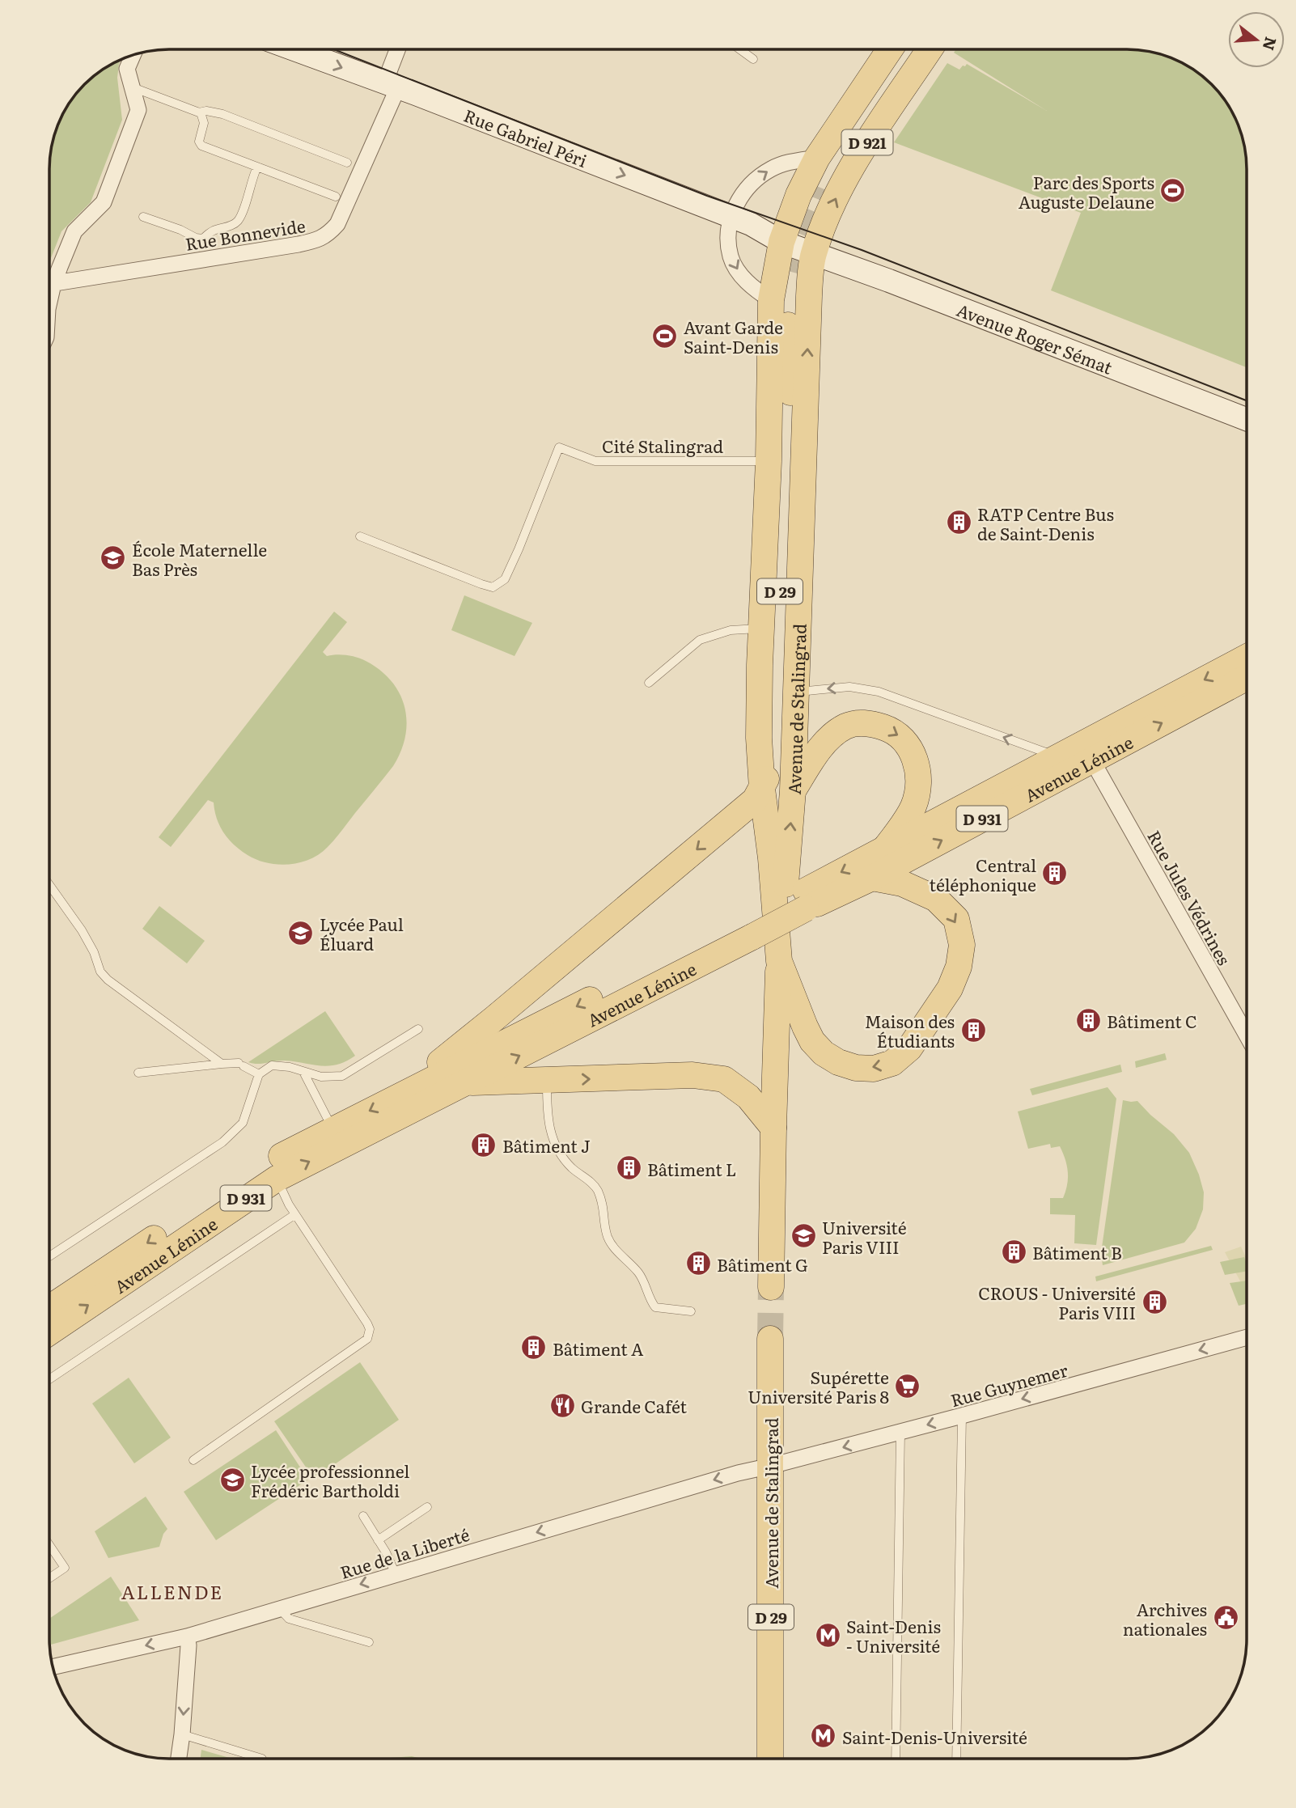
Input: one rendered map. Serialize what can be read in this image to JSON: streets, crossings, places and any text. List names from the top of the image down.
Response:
{
  "streets": {
    "main road": [
      "D 921",
      "D 29",
      "Avenue de Stalingrad",
      "Avenue Lénine",
      "D 931"
    ],
    "street": [
      "Rue Gabriel Péri",
      "Rue Bonnevide",
      "Avenue Roger Sémat",
      "Rue Jules Védrines",
      "Rue Guynemer",
      "Rue de la Liberté"
    ],
    "lane": ["Cité Stalingrad"]
  },
  "crossings": [
    ["Rue Gabriel Péri", "D 921"],
    ["Rue Gabriel Péri", "Rue Bonnevide"],
    ["Rue Gabriel Péri", "Avenue Roger Sémat"],
    ["Rue Gabriel Péri", "Avenue de Stalingrad"],
    ["D 921", "Avenue Roger Sémat"],
    ["D 921", "Avenue de Stalingrad"],
    ["Avenue Roger Sémat", "Avenue de Stalingrad"],
    ["Cité Stalingrad", "Avenue de Stalingrad"],
    ["D 29", "Avenue de Stalingrad"],
    ["Avenue de Stalingrad", "Rue Guynemer"],
    ["Avenue de Stalingrad", "Rue de la Liberté"],
    ["Avenue Lénine", "Rue Jules Védrines"],
    ["Rue Guynemer", "Rue de la Liberté"]
  ],
  "one_way": ["Rue Gabriel Péri", "Rue Guynemer", "Rue de la Liberté"],
  "districts": ["ALLENDE"],
  "places": {
    "sports": ["Parc des Sports Auguste Delaune", "Avant Garde Saint-Denis"],
    "building": [
      "RATP Centre Bus de Saint-Denis",
      "Central téléphonique",
      "Bâtiment C",
      "Maison des Étudiants",
      "Bâtiment J",
      "Bâtiment L",
      "Bâtiment B",
      "Bâtiment G",
      "CROUS - Université Paris VIII",
      "Bâtiment A"
    ],
    "school or university": [
      "École Maternelle Bas Près",
      "Lycée Paul Éluard",
      "Université Paris VIII",
      "Lycée professionnel Frédéric Bartholdi"
    ],
    "supermarket": ["Supérette Université Paris 8"],
    "restaurant": ["Grande Cafét"],
    "public building": ["Archives nationales"],
    "metro station": ["Saint-Denis - Université", "Saint-Denis-Université"]
  },
  "north": "right"
}
